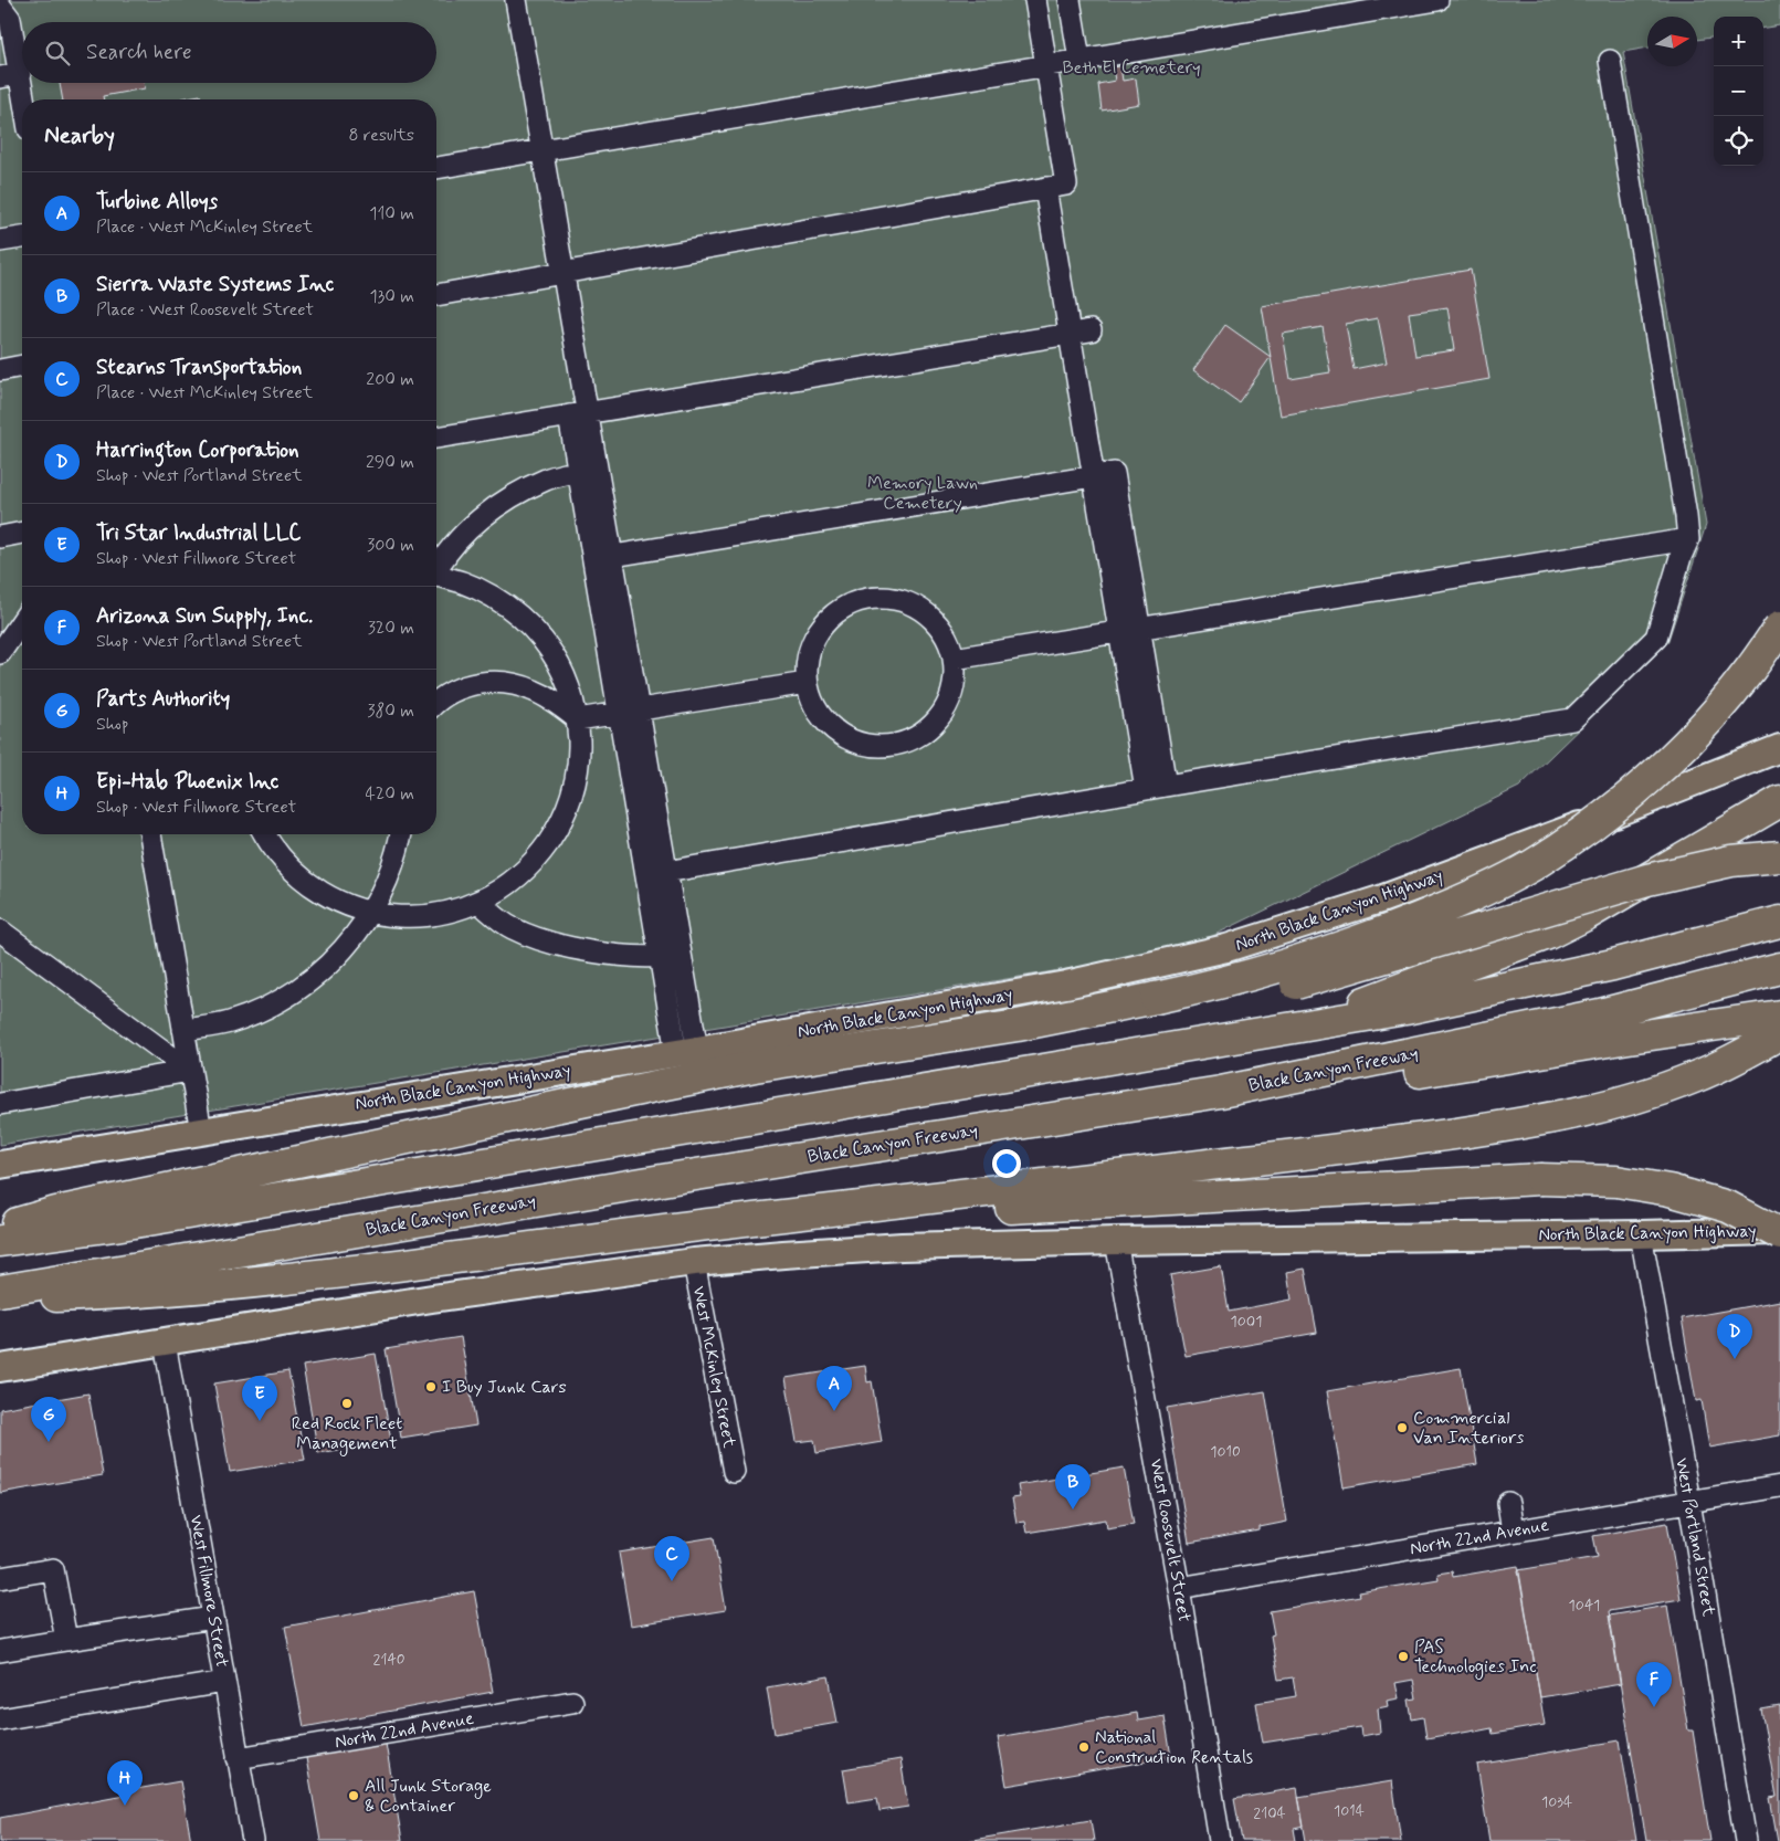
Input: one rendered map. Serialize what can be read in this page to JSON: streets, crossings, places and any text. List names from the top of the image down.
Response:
{
  "streets": {
    "highway": ["Black Canyon Freeway"],
    "main road": ["North Black Canyon Highway"],
    "street": [
      "West McKinley Street",
      "North 22nd Avenue",
      "West Portland Street",
      "West Roosevelt Street",
      "West Fillmore Street"
    ]
  },
  "crossings": [
    ["North Black Canyon Highway", "West McKinley Street"],
    ["North Black Canyon Highway", "West Portland Street"],
    ["North Black Canyon Highway", "West Roosevelt Street"],
    ["North Black Canyon Highway", "West Fillmore Street"],
    ["North 22nd Avenue", "West Portland Street"],
    ["North 22nd Avenue", "West Roosevelt Street"],
    ["North 22nd Avenue", "West Fillmore Street"]
  ],
  "parks": ["Beth El Cemetery", "Memory Lawn Cemetery"],
  "places": [
    "I Buy Junk Cars",
    "Red Rock Fleet Management",
    "Commercial Van Interiors",
    "PAS Technologies Inc",
    "National Construction Rentals",
    "All Junk Storage & Container"
  ],
  "house_numbers": [
    "1001",
    "1010",
    "1041",
    "2140",
    "1034",
    "1014",
    "2104"
  ],
  "north": "right",
  "page": {
    "map_buttons": ["+", "−"],
    "search": "Search here",
    "heading": ["Nearby", "8 results"],
    "list": [
      {
        "mark": "A",
        "name": "Turbine Alloys",
        "note": "Place · West McKinley Street",
        "value": "110 m"
      },
      {
        "mark": "B",
        "name": "Sierra Waste Systems Inc",
        "note": "Place · West Roosevelt Street",
        "value": "130 m"
      },
      {
        "mark": "C",
        "name": "Stearns Transportation",
        "note": "Place · West McKinley Street",
        "value": "200 m"
      },
      {
        "mark": "D",
        "name": "Harrington Corporation",
        "note": "Shop · West Portland Street",
        "value": "290 m"
      },
      {
        "mark": "E",
        "name": "Tri Star Industrial LLC",
        "note": "Shop · West Fillmore Street",
        "value": "300 m"
      },
      {
        "mark": "F",
        "name": "Arizona Sun Supply, Inc.",
        "note": "Shop · West Portland Street",
        "value": "320 m"
      },
      {
        "mark": "G",
        "name": "Parts Authority",
        "note": "Shop",
        "value": "380 m"
      },
      {
        "mark": "H",
        "name": "Epi-Hab Phoenix Inc",
        "note": "Shop · West Fillmore Street",
        "value": "420 m"
      }
    ],
    "pins": [
      "D",
      "A",
      "E",
      "G",
      "B",
      "C",
      "F",
      "H"
    ]
  }
}
